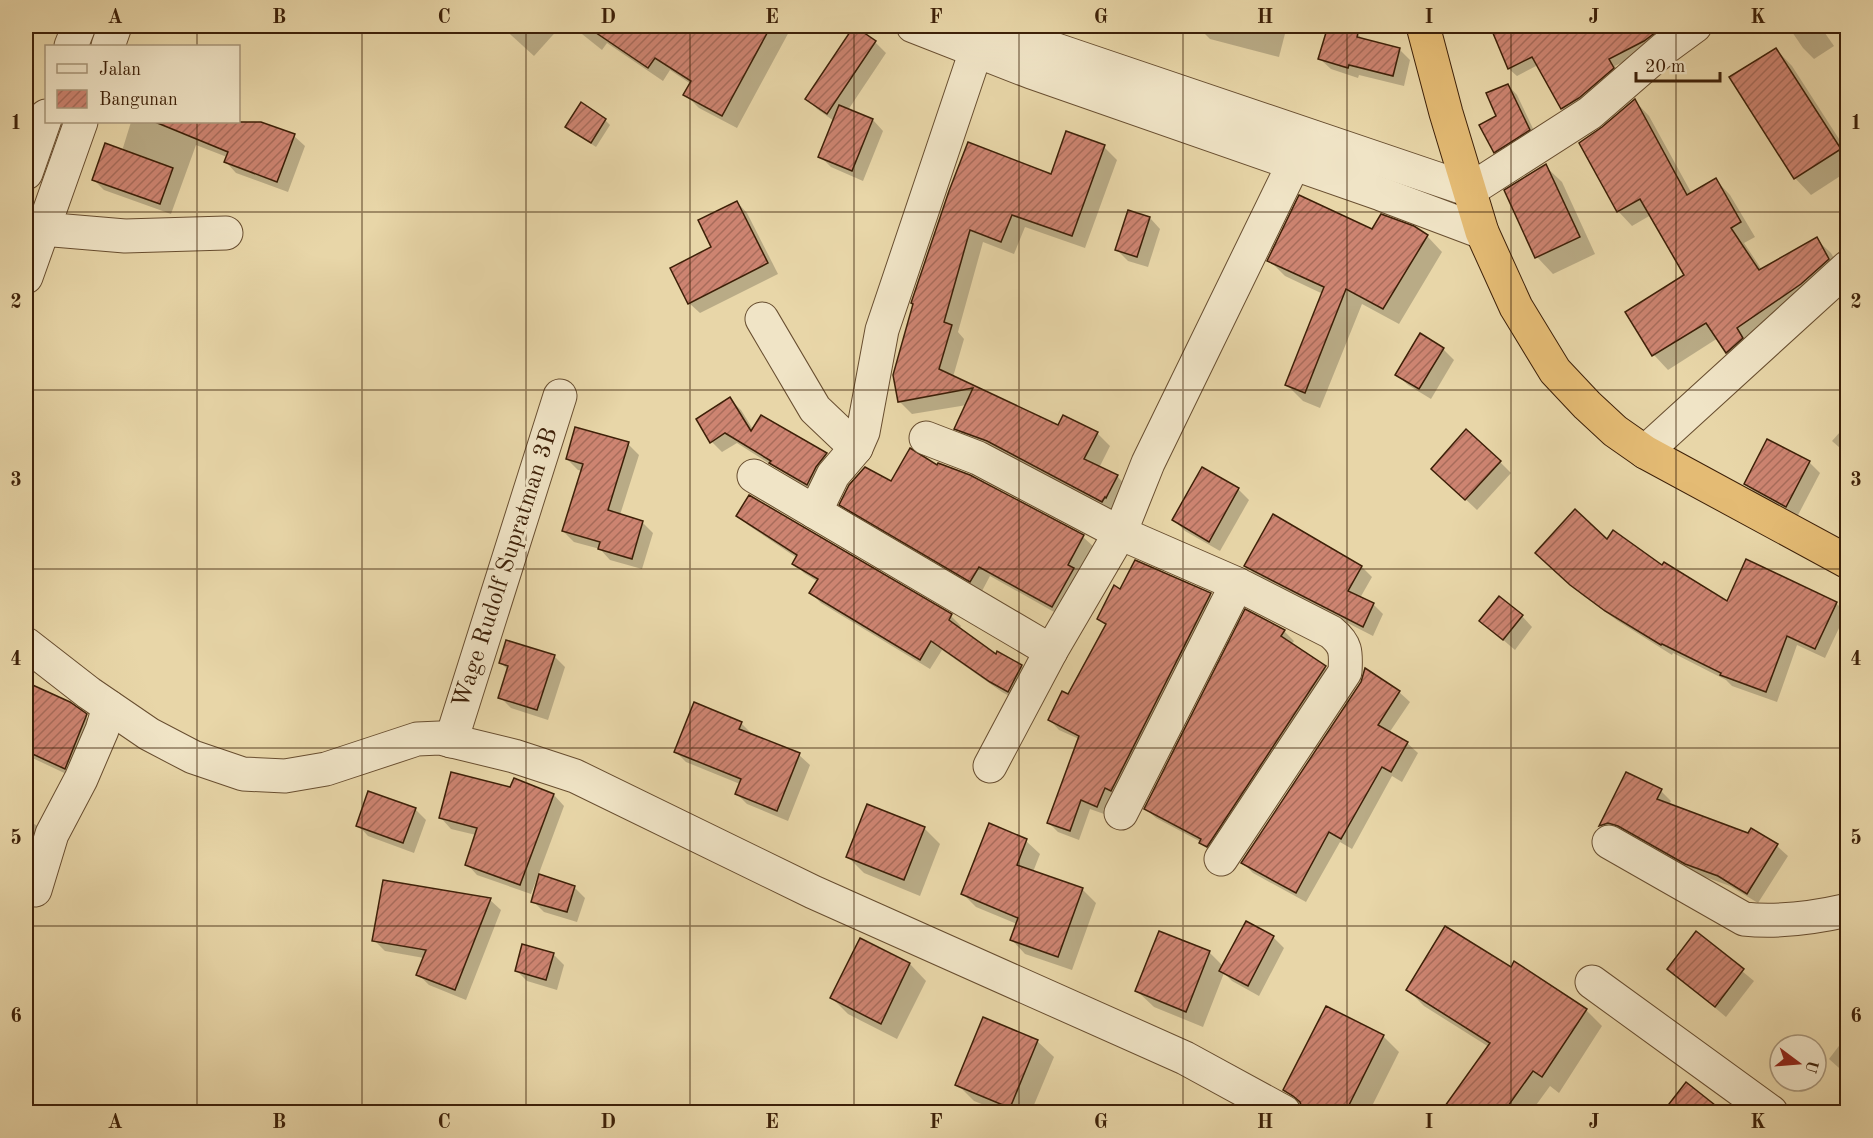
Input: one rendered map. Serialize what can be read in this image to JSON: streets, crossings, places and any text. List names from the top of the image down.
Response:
{
  "streets": {
    "street": ["Wage Rudolf Supratman 3B"]
  },
  "legend": ["Jalan", "Bangunan"],
  "scale_bar": "20 m",
  "north": "right",
  "grid": {
    "columns": [
      "A",
      "B",
      "C",
      "D",
      "E",
      "F",
      "G",
      "H",
      "I",
      "J",
      "K"
    ],
    "rows": [
      "1",
      "2",
      "3",
      "4",
      "5",
      "6"
    ]
  }
}
